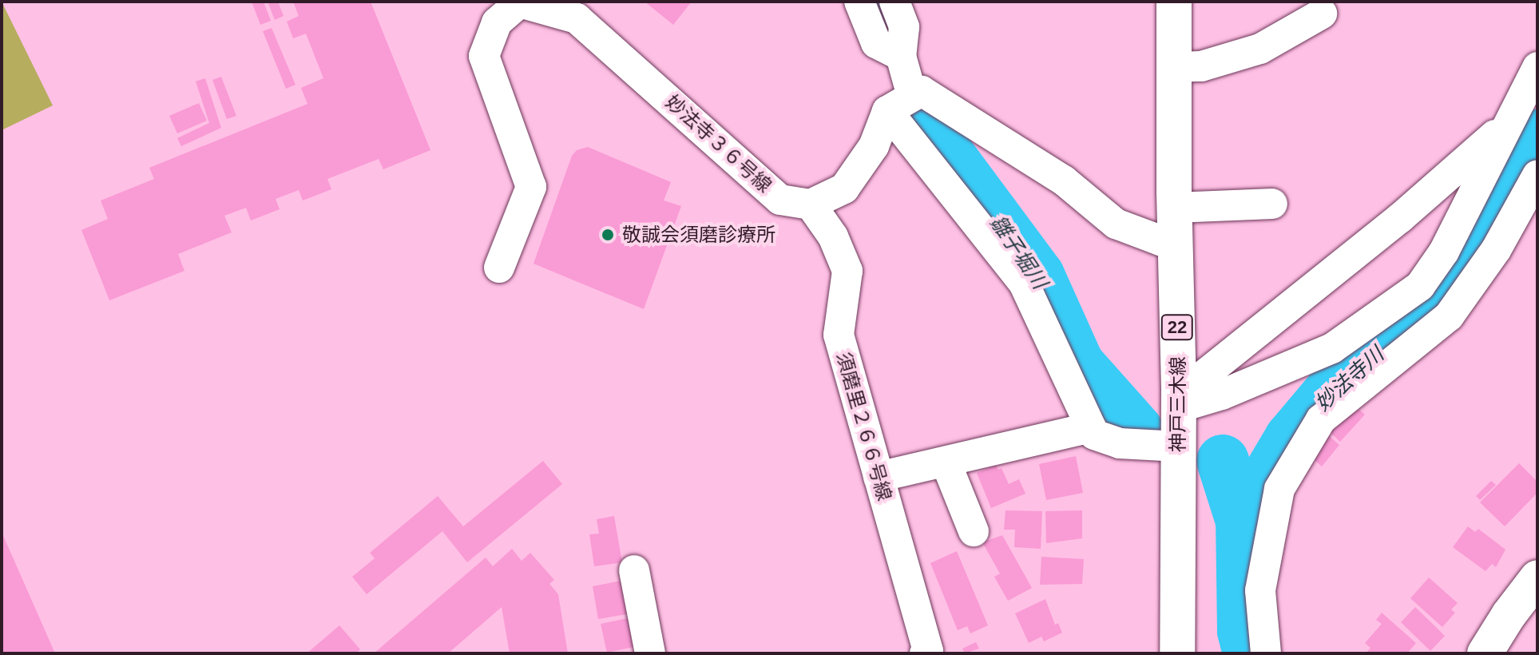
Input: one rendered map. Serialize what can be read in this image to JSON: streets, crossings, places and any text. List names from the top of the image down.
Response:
{
  "streets": {
    "main road": ["22", "神戸三木線"],
    "street": ["妙法寺３６号線", "須磨里２６６号線"]
  },
  "crossings": [
    ["妙法寺３６号線", "須磨里２６６号線"]
  ],
  "water": ["雛子堀川", "妙法寺川"],
  "places": ["敬誠会須磨診療所"]
}
